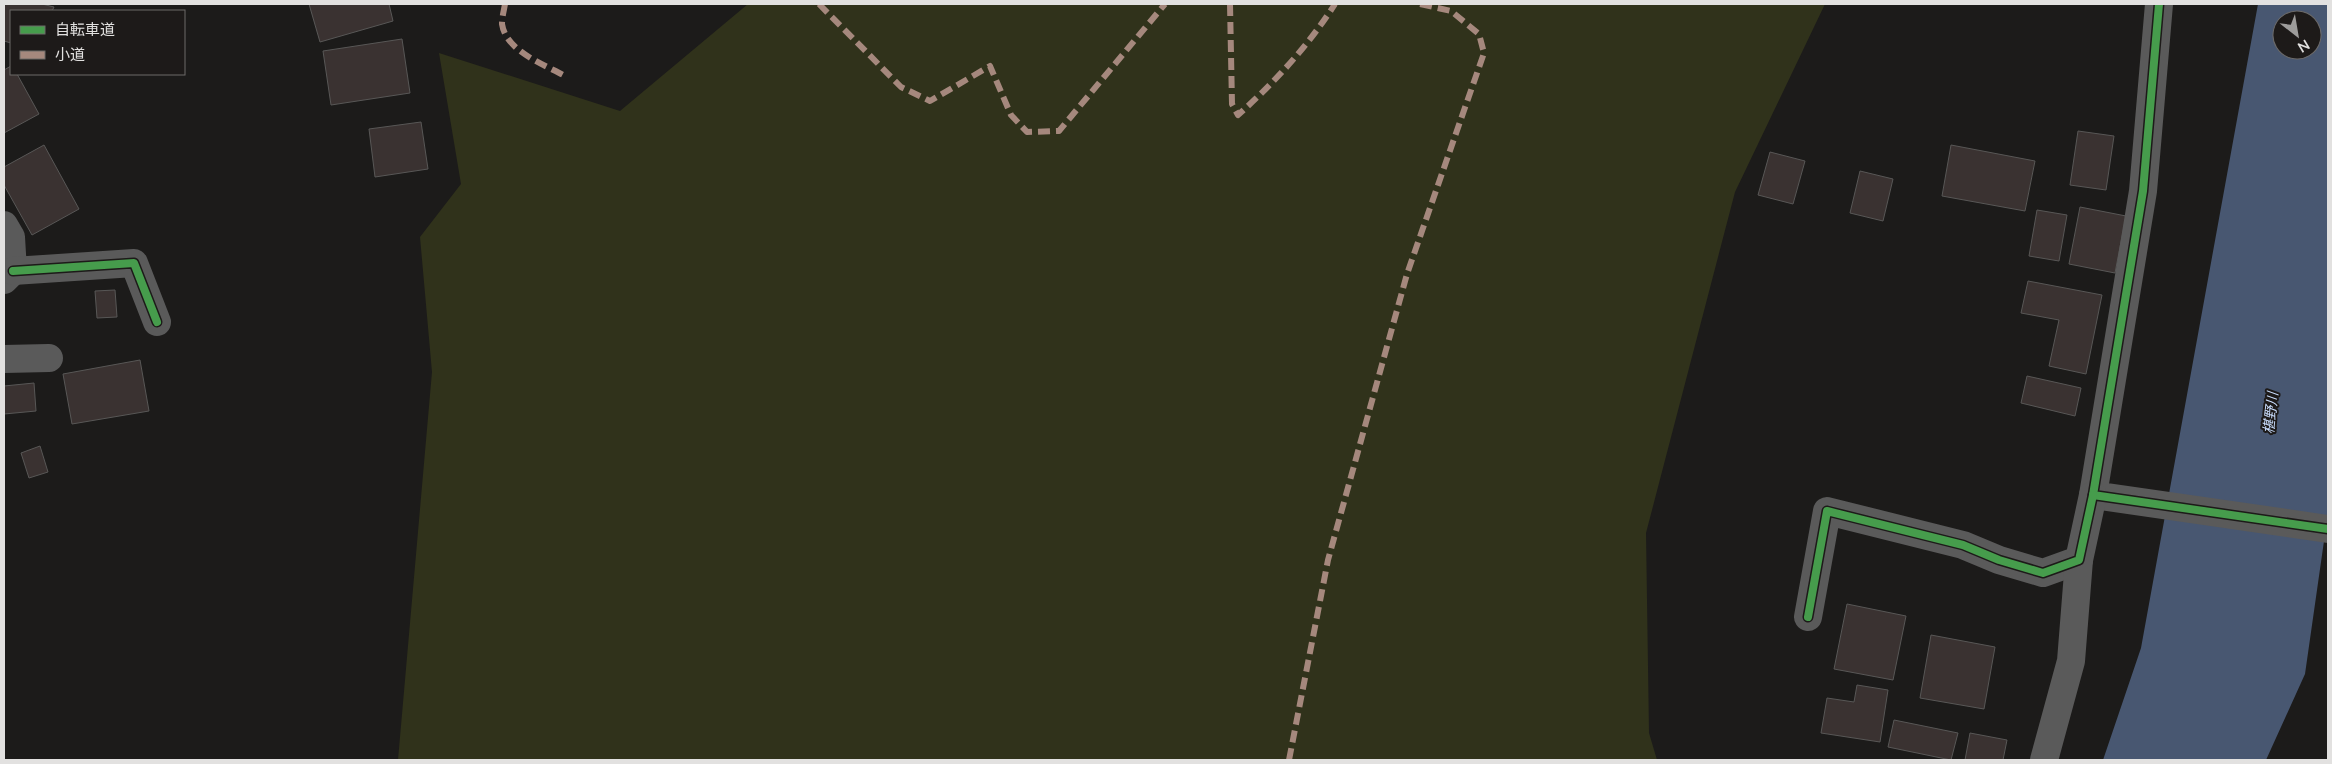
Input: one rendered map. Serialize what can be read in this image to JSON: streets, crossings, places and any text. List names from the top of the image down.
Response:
{
  "water": ["椹野川"],
  "legend": ["自転車道", "小道"],
  "north": "bottom right"
}
